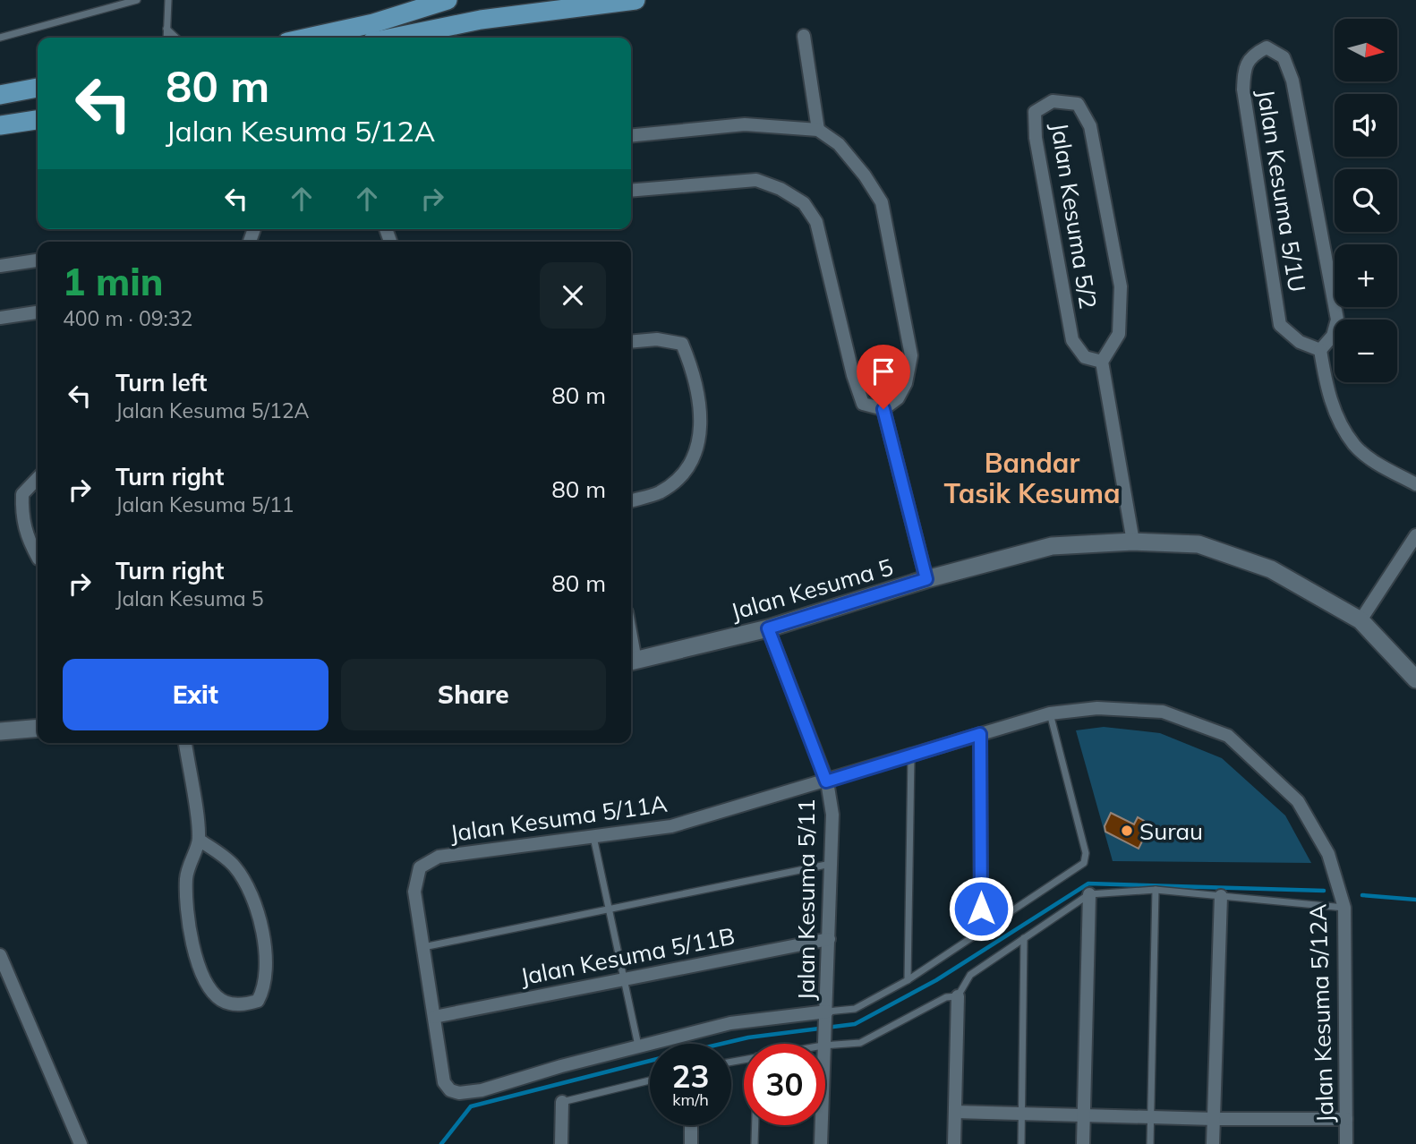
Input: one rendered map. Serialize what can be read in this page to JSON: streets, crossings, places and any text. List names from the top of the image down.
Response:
{
  "streets": {
    "street": [
      "Jalan Kesuma 5/1U",
      "Jalan Kesuma 5/2",
      "Jalan Kesuma 5",
      "Jalan Kesuma 5/11A",
      "Jalan Kesuma 5/11",
      "Jalan Kesuma 5/11B",
      "Jalan Kesuma 5/12A"
    ]
  },
  "crossings": [
    ["Jalan Kesuma 5", "Jalan Kesuma 5/11"],
    ["Jalan Kesuma 5/11A", "Jalan Kesuma 5/11"],
    ["Jalan Kesuma 5/11A", "Jalan Kesuma 5/11B"],
    ["Jalan Kesuma 5/11A", "Jalan Kesuma 5/12A"],
    ["Jalan Kesuma 5/11", "Jalan Kesuma 5/11B"],
    ["Jalan Kesuma 5/11", "Jalan Kesuma 5/12A"]
  ],
  "districts": ["Bandar Tasik Kesuma"],
  "places": ["Surau"],
  "north": "right",
  "page": {
    "map_buttons": ["+", "−"],
    "turn": ["80 m", "Jalan Kesuma 5/12A"],
    "heading": ["1 min", "400 m · 09:32"],
    "list": [
      {
        "name": "Turn left",
        "note": "Jalan Kesuma 5/12A",
        "value": "80 m"
      },
      {
        "name": "Turn right",
        "note": "Jalan Kesuma 5/11",
        "value": "80 m"
      },
      {
        "name": "Turn right",
        "note": "Jalan Kesuma 5",
        "value": "80 m"
      }
    ],
    "buttons": ["Exit", "Share"],
    "speed": "23 km/h",
    "limit": "30"
  }
}
